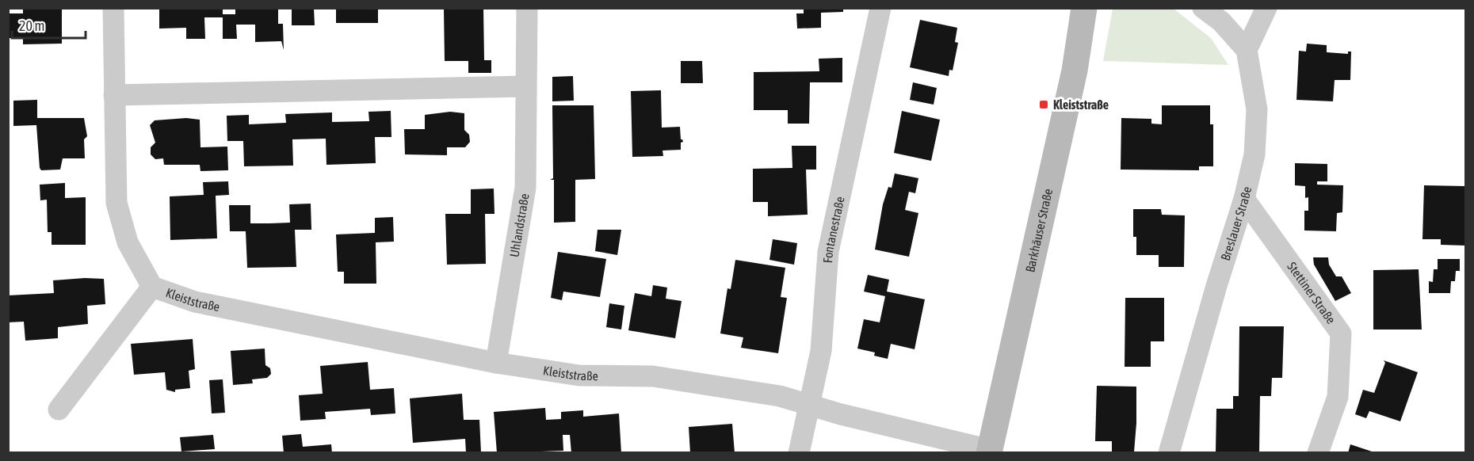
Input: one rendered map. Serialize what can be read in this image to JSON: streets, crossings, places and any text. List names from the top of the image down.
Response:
{
  "streets": {
    "street": [
      "Breslauer Straße",
      "Uhlandstraße",
      "Fontanestraße",
      "Barkhäuser Straße",
      "Stettiner Straße",
      "Kleiststraße"
    ]
  },
  "crossings": [
    ["Breslauer Straße", "Stettiner Straße"],
    ["Uhlandstraße", "Kleiststraße"],
    ["Fontanestraße", "Kleiststraße"],
    ["Barkhäuser Straße", "Kleiststraße"]
  ],
  "places": {
    "transit": ["Kleiststraße"]
  },
  "scale_bar": "20 m"
}
